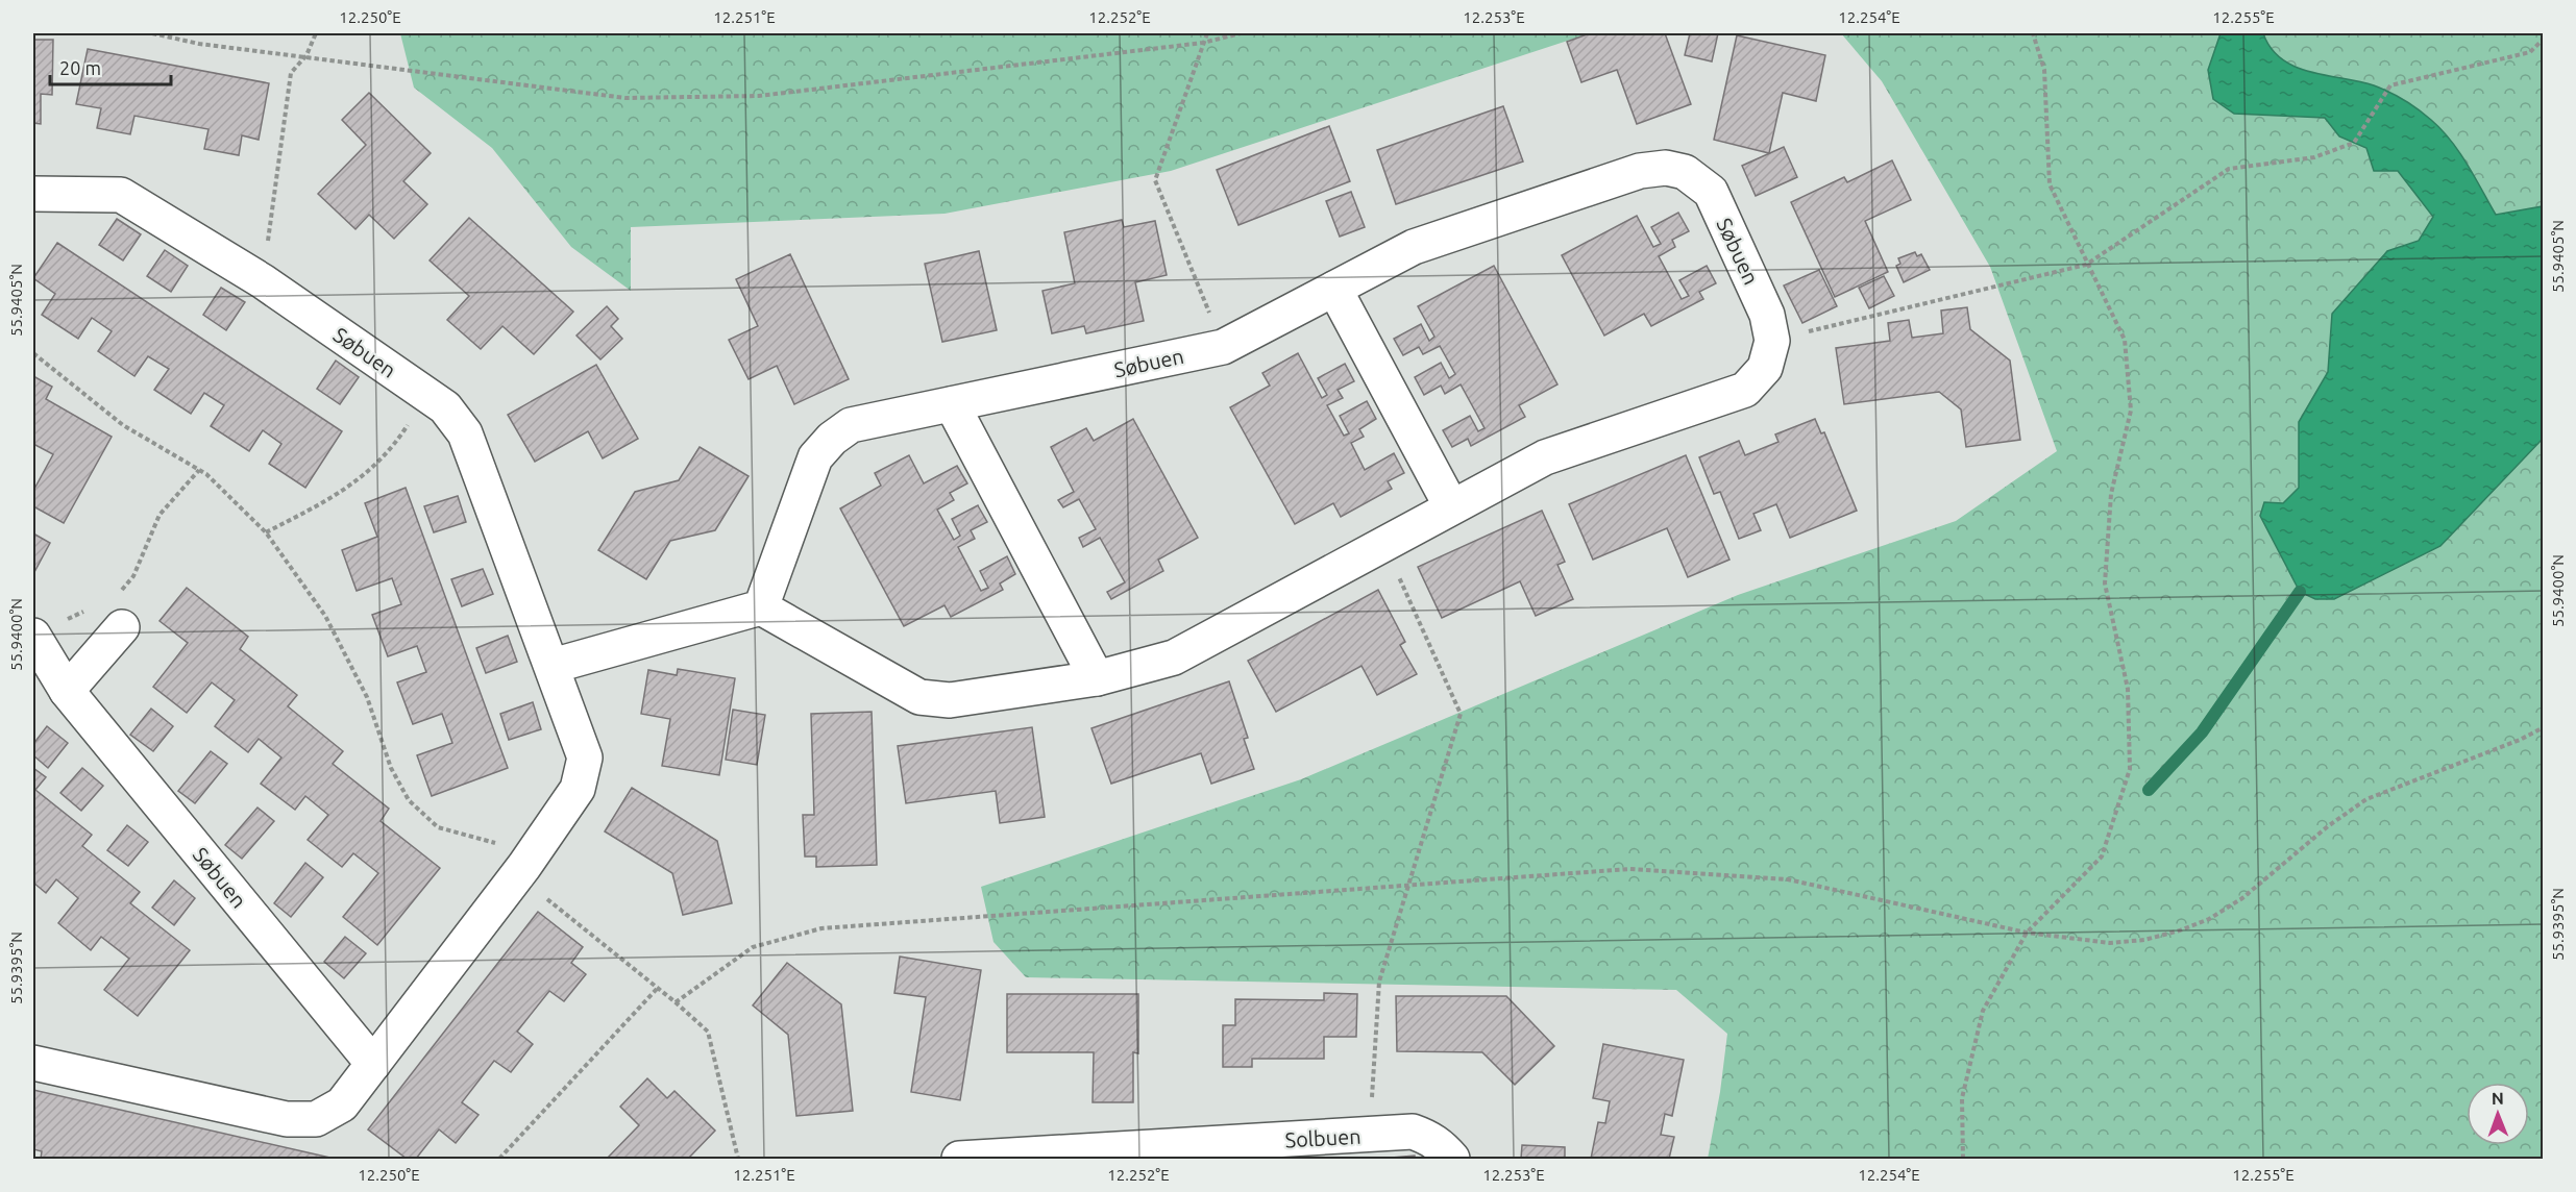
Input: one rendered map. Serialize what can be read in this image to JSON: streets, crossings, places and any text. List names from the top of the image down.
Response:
{
  "streets": {
    "street": ["Søbuen", "Solbuen"]
  },
  "scale_bar": "20 m",
  "north": "top",
  "coordinates": [
    "12.250°E",
    "12.251°E",
    "12.252°E",
    "12.253°E",
    "12.254°E",
    "12.255°E",
    "55.9405°N",
    "55.9400°N",
    "55.9395°N"
  ]
}
